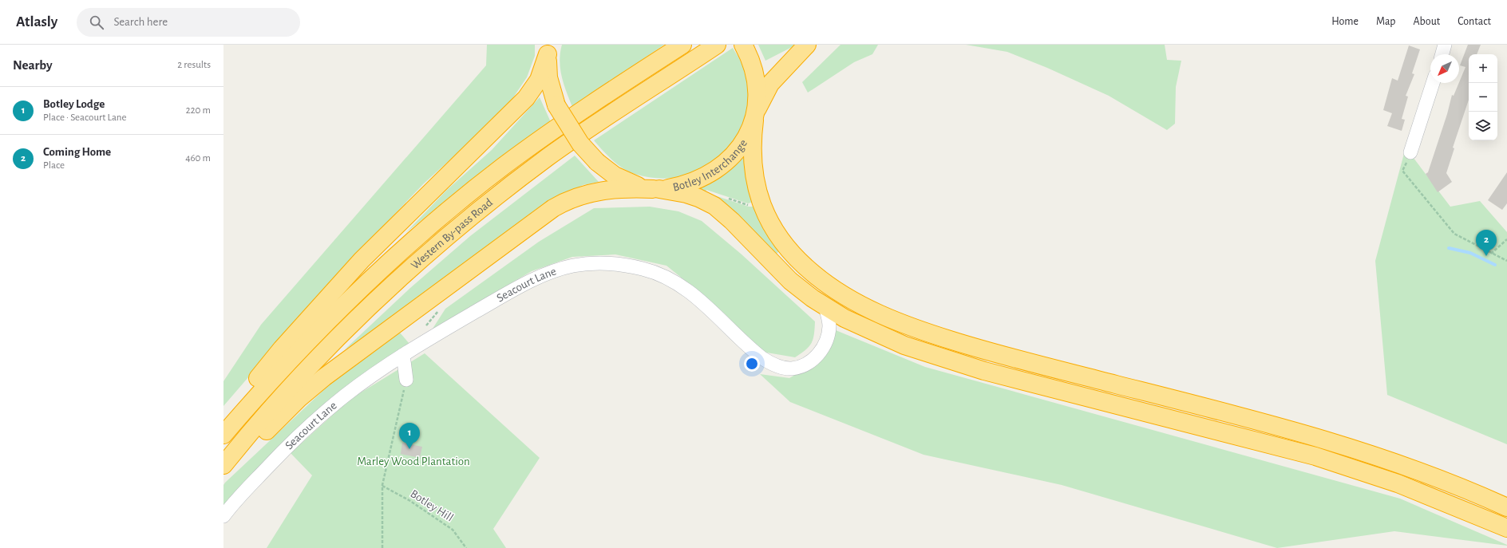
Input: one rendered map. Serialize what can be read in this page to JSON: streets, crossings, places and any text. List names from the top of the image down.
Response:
{
  "streets": {
    "highway": ["Botley Interchange", "Western By-pass Road"],
    "street": ["Seacourt Lane"],
    "path": ["Botley Hill"]
  },
  "parks": ["Marley Wood Plantation"],
  "north": "bottom left",
  "page": {
    "header": "Atlasly",
    "search": "Search here",
    "nav": [
      "Home",
      "Map",
      "About",
      "Contact"
    ],
    "heading": ["Nearby", "2 results"],
    "map_buttons": ["+", "−"],
    "list": [
      {
        "mark": "1",
        "name": "Botley Lodge",
        "note": "Place · Seacourt Lane",
        "value": "220 m"
      },
      {
        "mark": "2",
        "name": "Coming Home",
        "note": "Place",
        "value": "460 m"
      }
    ],
    "pins": ["2", "1"]
  }
}
